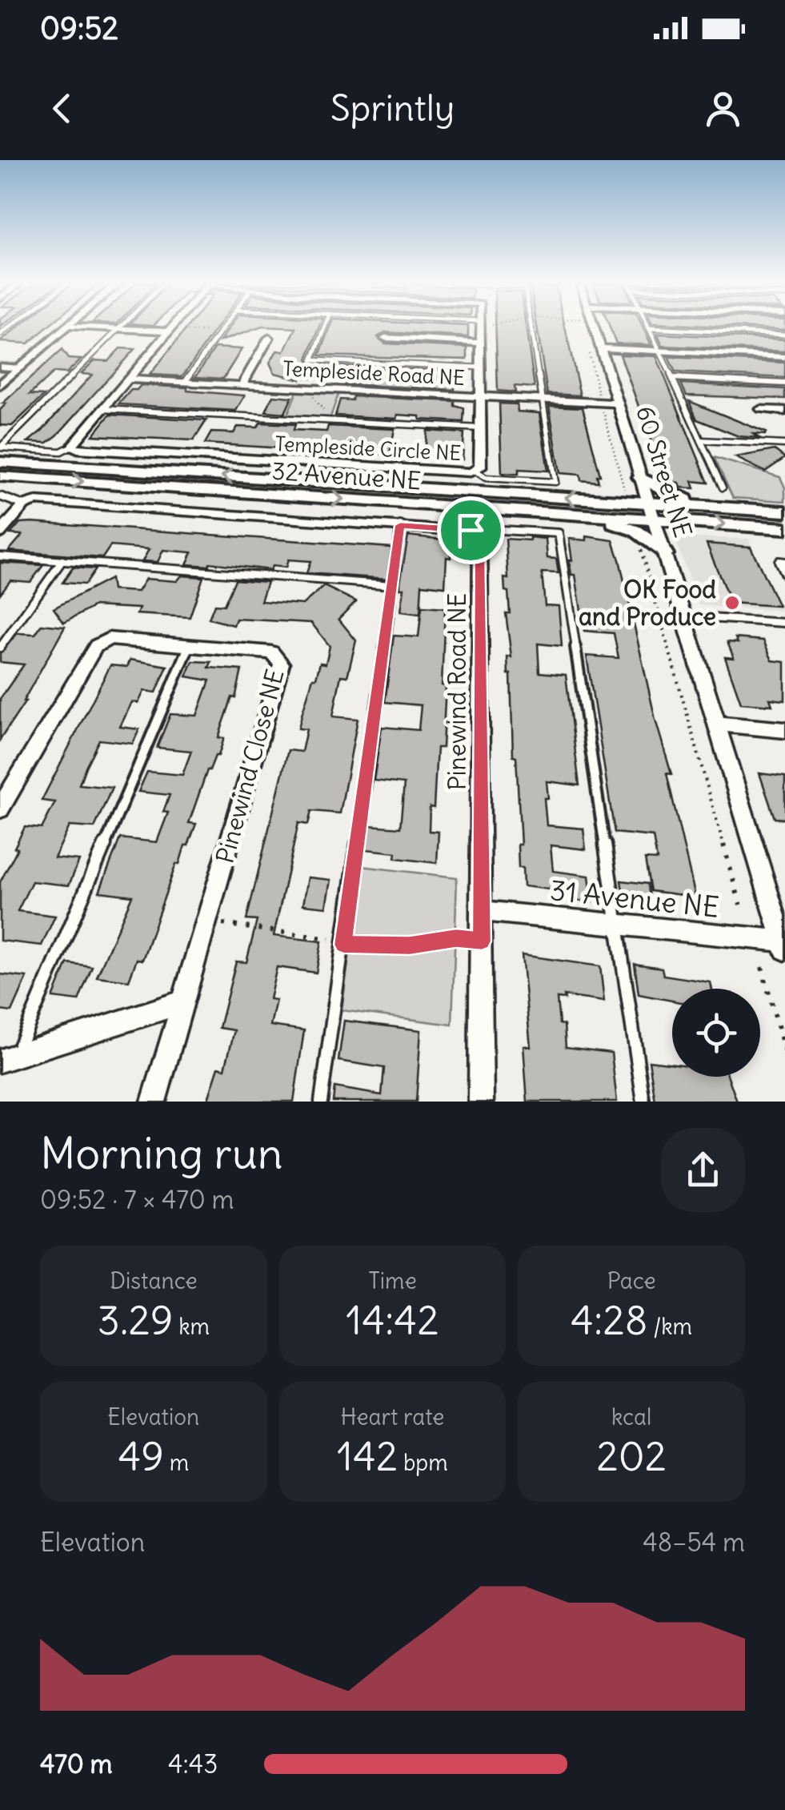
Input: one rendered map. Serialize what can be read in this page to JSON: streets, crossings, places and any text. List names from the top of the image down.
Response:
{
  "streets": {
    "main road": ["32 Avenue NE"],
    "street": [
      "Templeside Road NE",
      "Templeside Circle NE",
      "60 Street NE",
      "Pinewind Road NE",
      "Pinewind Close NE",
      "31 Avenue NE"
    ]
  },
  "crossings": [
    ["Templeside Road NE", "Templeside Circle NE"],
    ["Templeside Road NE", "60 Street NE"],
    ["60 Street NE", "32 Avenue NE"],
    ["60 Street NE", "31 Avenue NE"],
    ["Pinewind Road NE", "31 Avenue NE"]
  ],
  "places": ["OK Food and Produce"],
  "page": {
    "status": "09:52",
    "header": "Sprintly",
    "heading": ["Morning run", "09:52 · 7 × 470 m"],
    "stats": [
      ["Distance", "3.29 km"],
      ["Time", "14:42"],
      ["Pace", "4:28 /km"],
      ["Elevation", "49 m"],
      ["Heart rate", "142 bpm"],
      ["kcal", "202"]
    ],
    "chart": ["Elevation", "48–54 m"],
    "list": [
      {
        "name": "470 m",
        "note": "4:43"
      }
    ]
  }
}
